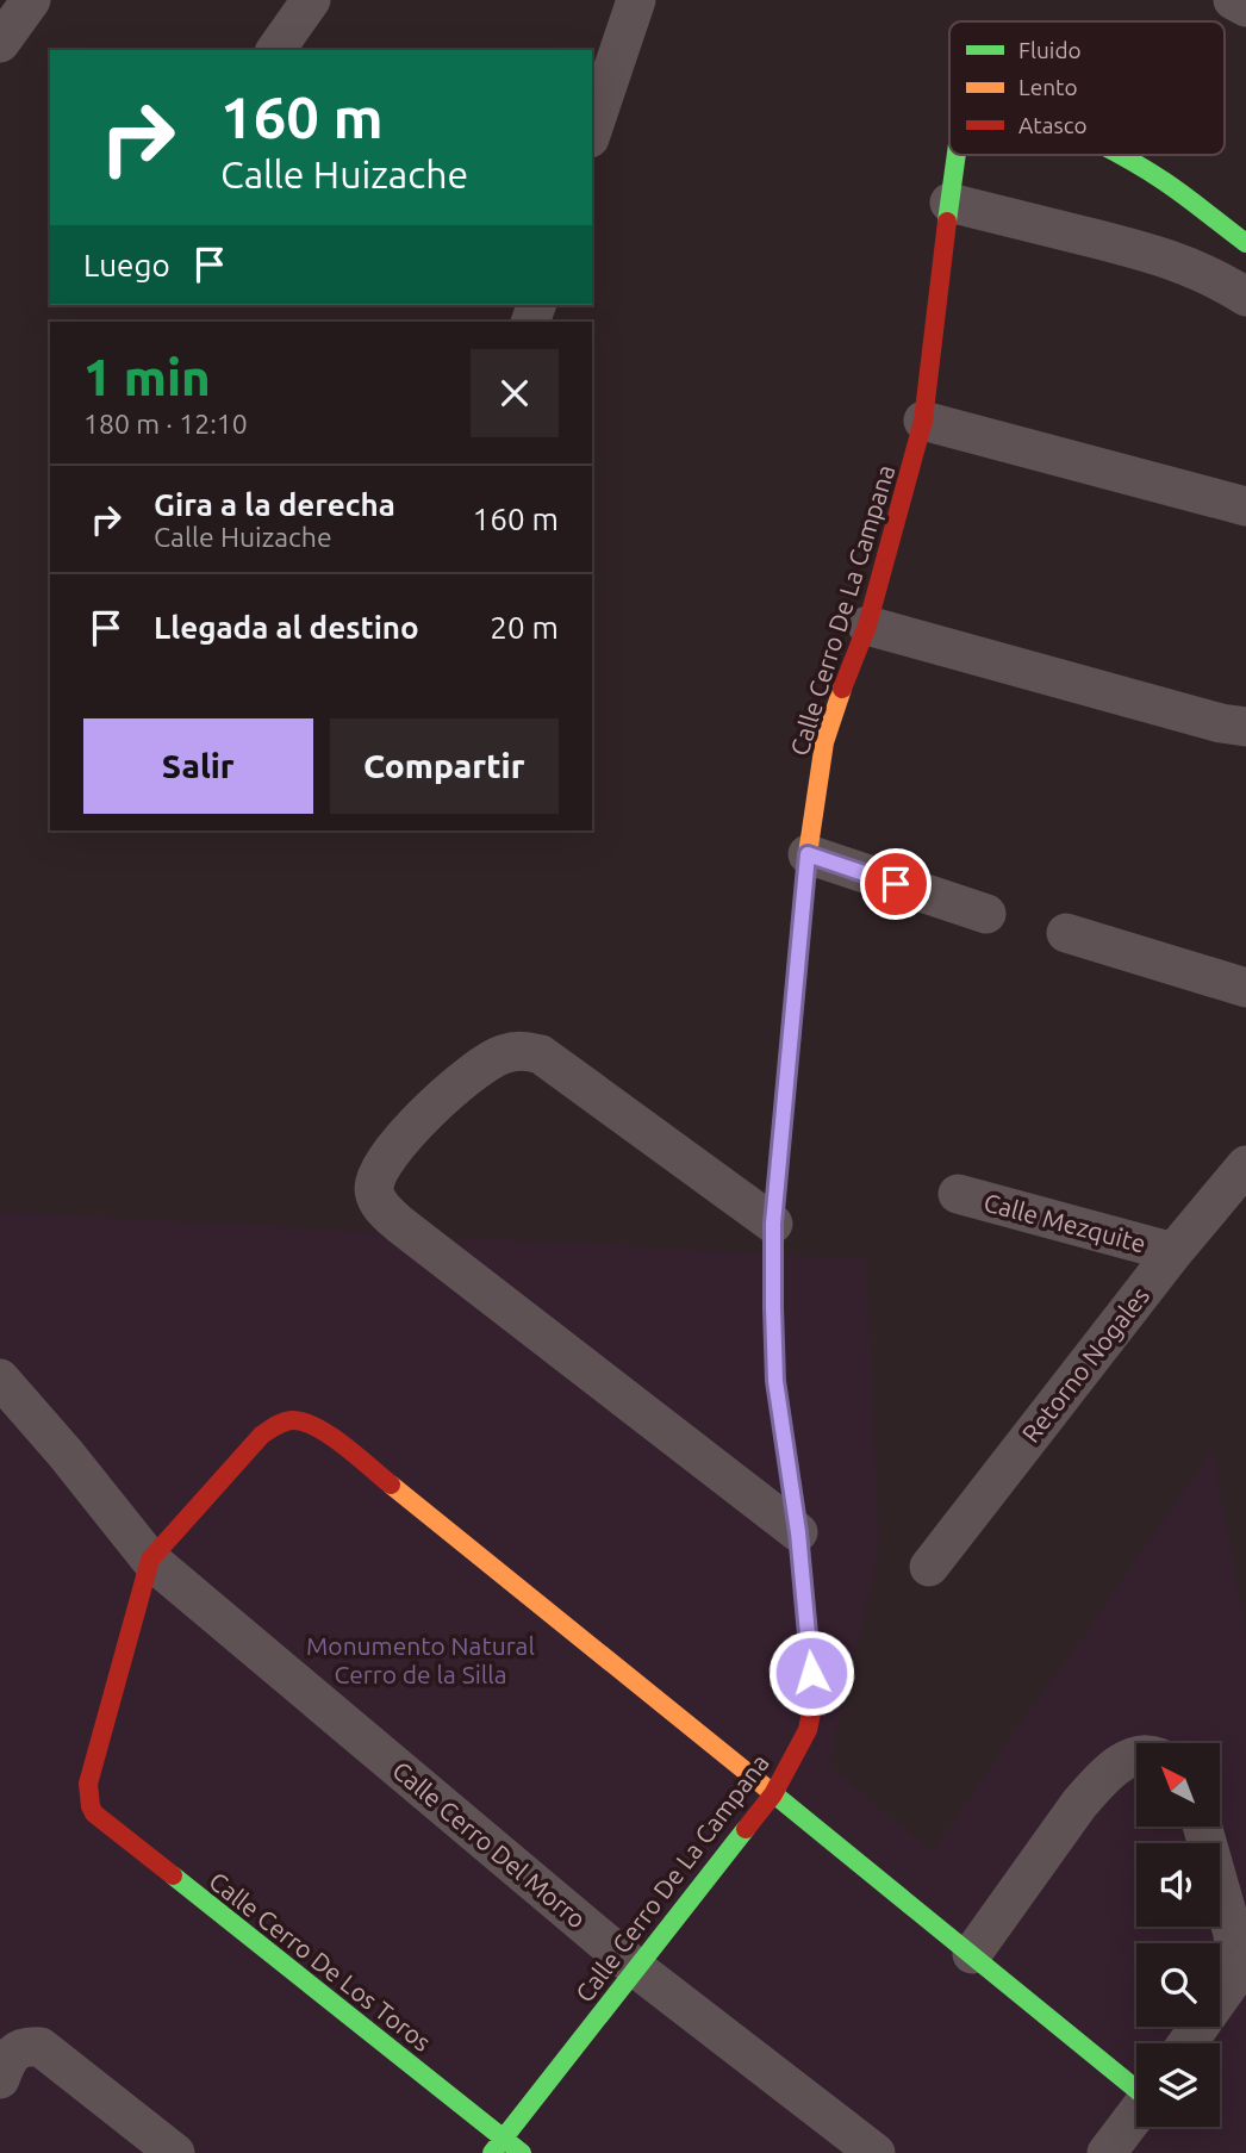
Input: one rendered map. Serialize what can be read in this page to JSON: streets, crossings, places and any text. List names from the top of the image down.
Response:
{
  "streets": {
    "street": [
      "Calle Cerro De La Campana",
      "Calle Mezquite",
      "Retorno Nogales",
      "Calle Cerro Del Morro",
      "Calle Cerro De Los Toros"
    ]
  },
  "crossings": [
    ["Calle Cerro De La Campana", "Calle Cerro Del Morro"],
    ["Calle Cerro De La Campana", "Calle Cerro De Los Toros"],
    ["Calle Mezquite", "Retorno Nogales"],
    ["Calle Cerro Del Morro", "Calle Cerro De Los Toros"]
  ],
  "parks": ["Monumento Natural Cerro de la Silla"],
  "legend": ["Fluido", "Lento", "Atasco"],
  "north": "top left",
  "page": {
    "turn": ["160 m", "Calle Huizache"],
    "then": "Luego",
    "heading": ["1 min", "180 m · 12:10"],
    "list": [
      {
        "name": "Gira a la derecha",
        "note": "Calle Huizache",
        "value": "160 m"
      },
      {
        "name": "Llegada al destino",
        "value": "20 m"
      }
    ],
    "buttons": ["Salir", "Compartir"]
  }
}
